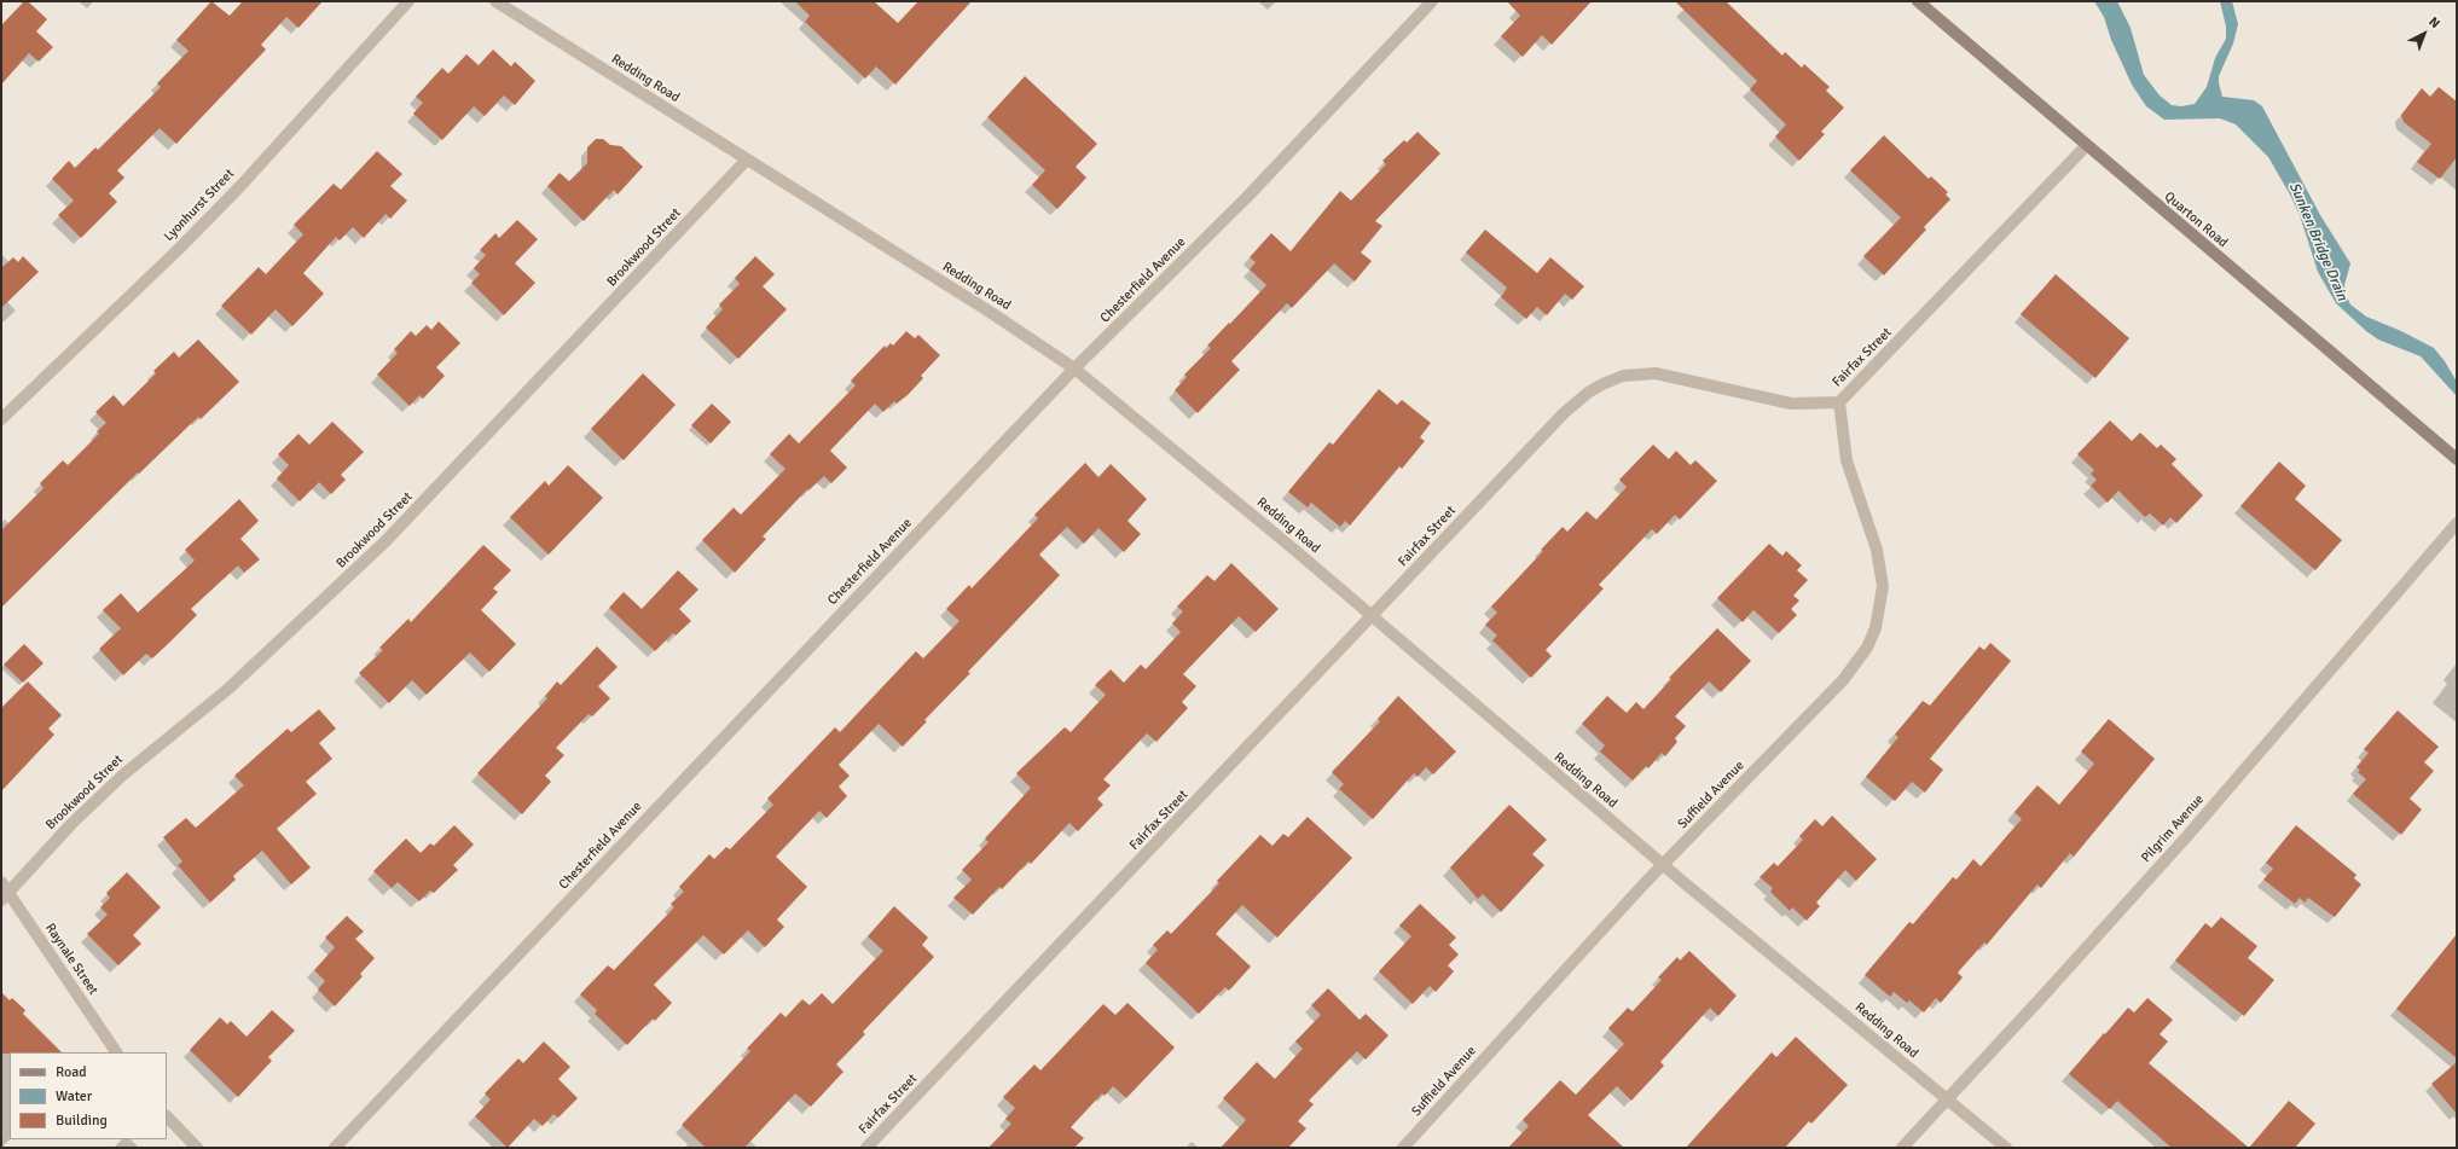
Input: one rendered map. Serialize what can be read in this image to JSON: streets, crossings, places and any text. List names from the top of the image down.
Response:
{
  "streets": {
    "street": [
      "Redding Road",
      "Lyonhurst Street",
      "Quarton Road",
      "Brookwood Street",
      "Chesterfield Avenue",
      "Fairfax Street",
      "Suffield Avenue",
      "Pilgrim Avenue",
      "Raynale Street"
    ]
  },
  "crossings": [
    ["Redding Road", "Brookwood Street"],
    ["Redding Road", "Chesterfield Avenue"],
    ["Redding Road", "Fairfax Street"],
    ["Redding Road", "Suffield Avenue"],
    ["Redding Road", "Pilgrim Avenue"],
    ["Quarton Road", "Fairfax Street"],
    ["Brookwood Street", "Raynale Street"],
    ["Fairfax Street", "Suffield Avenue"]
  ],
  "water": ["Sunken Bridge Drain"],
  "legend": ["Road", "Water", "Building"],
  "north": "top right"
}
